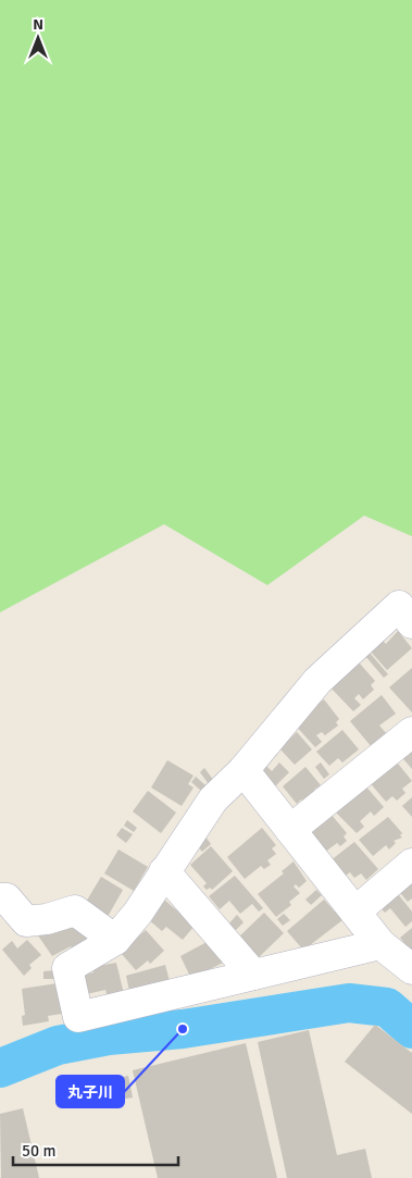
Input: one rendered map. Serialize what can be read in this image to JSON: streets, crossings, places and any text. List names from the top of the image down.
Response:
{
  "places": ["丸子川"],
  "scale_bar": "50 m",
  "north": "top"
}
